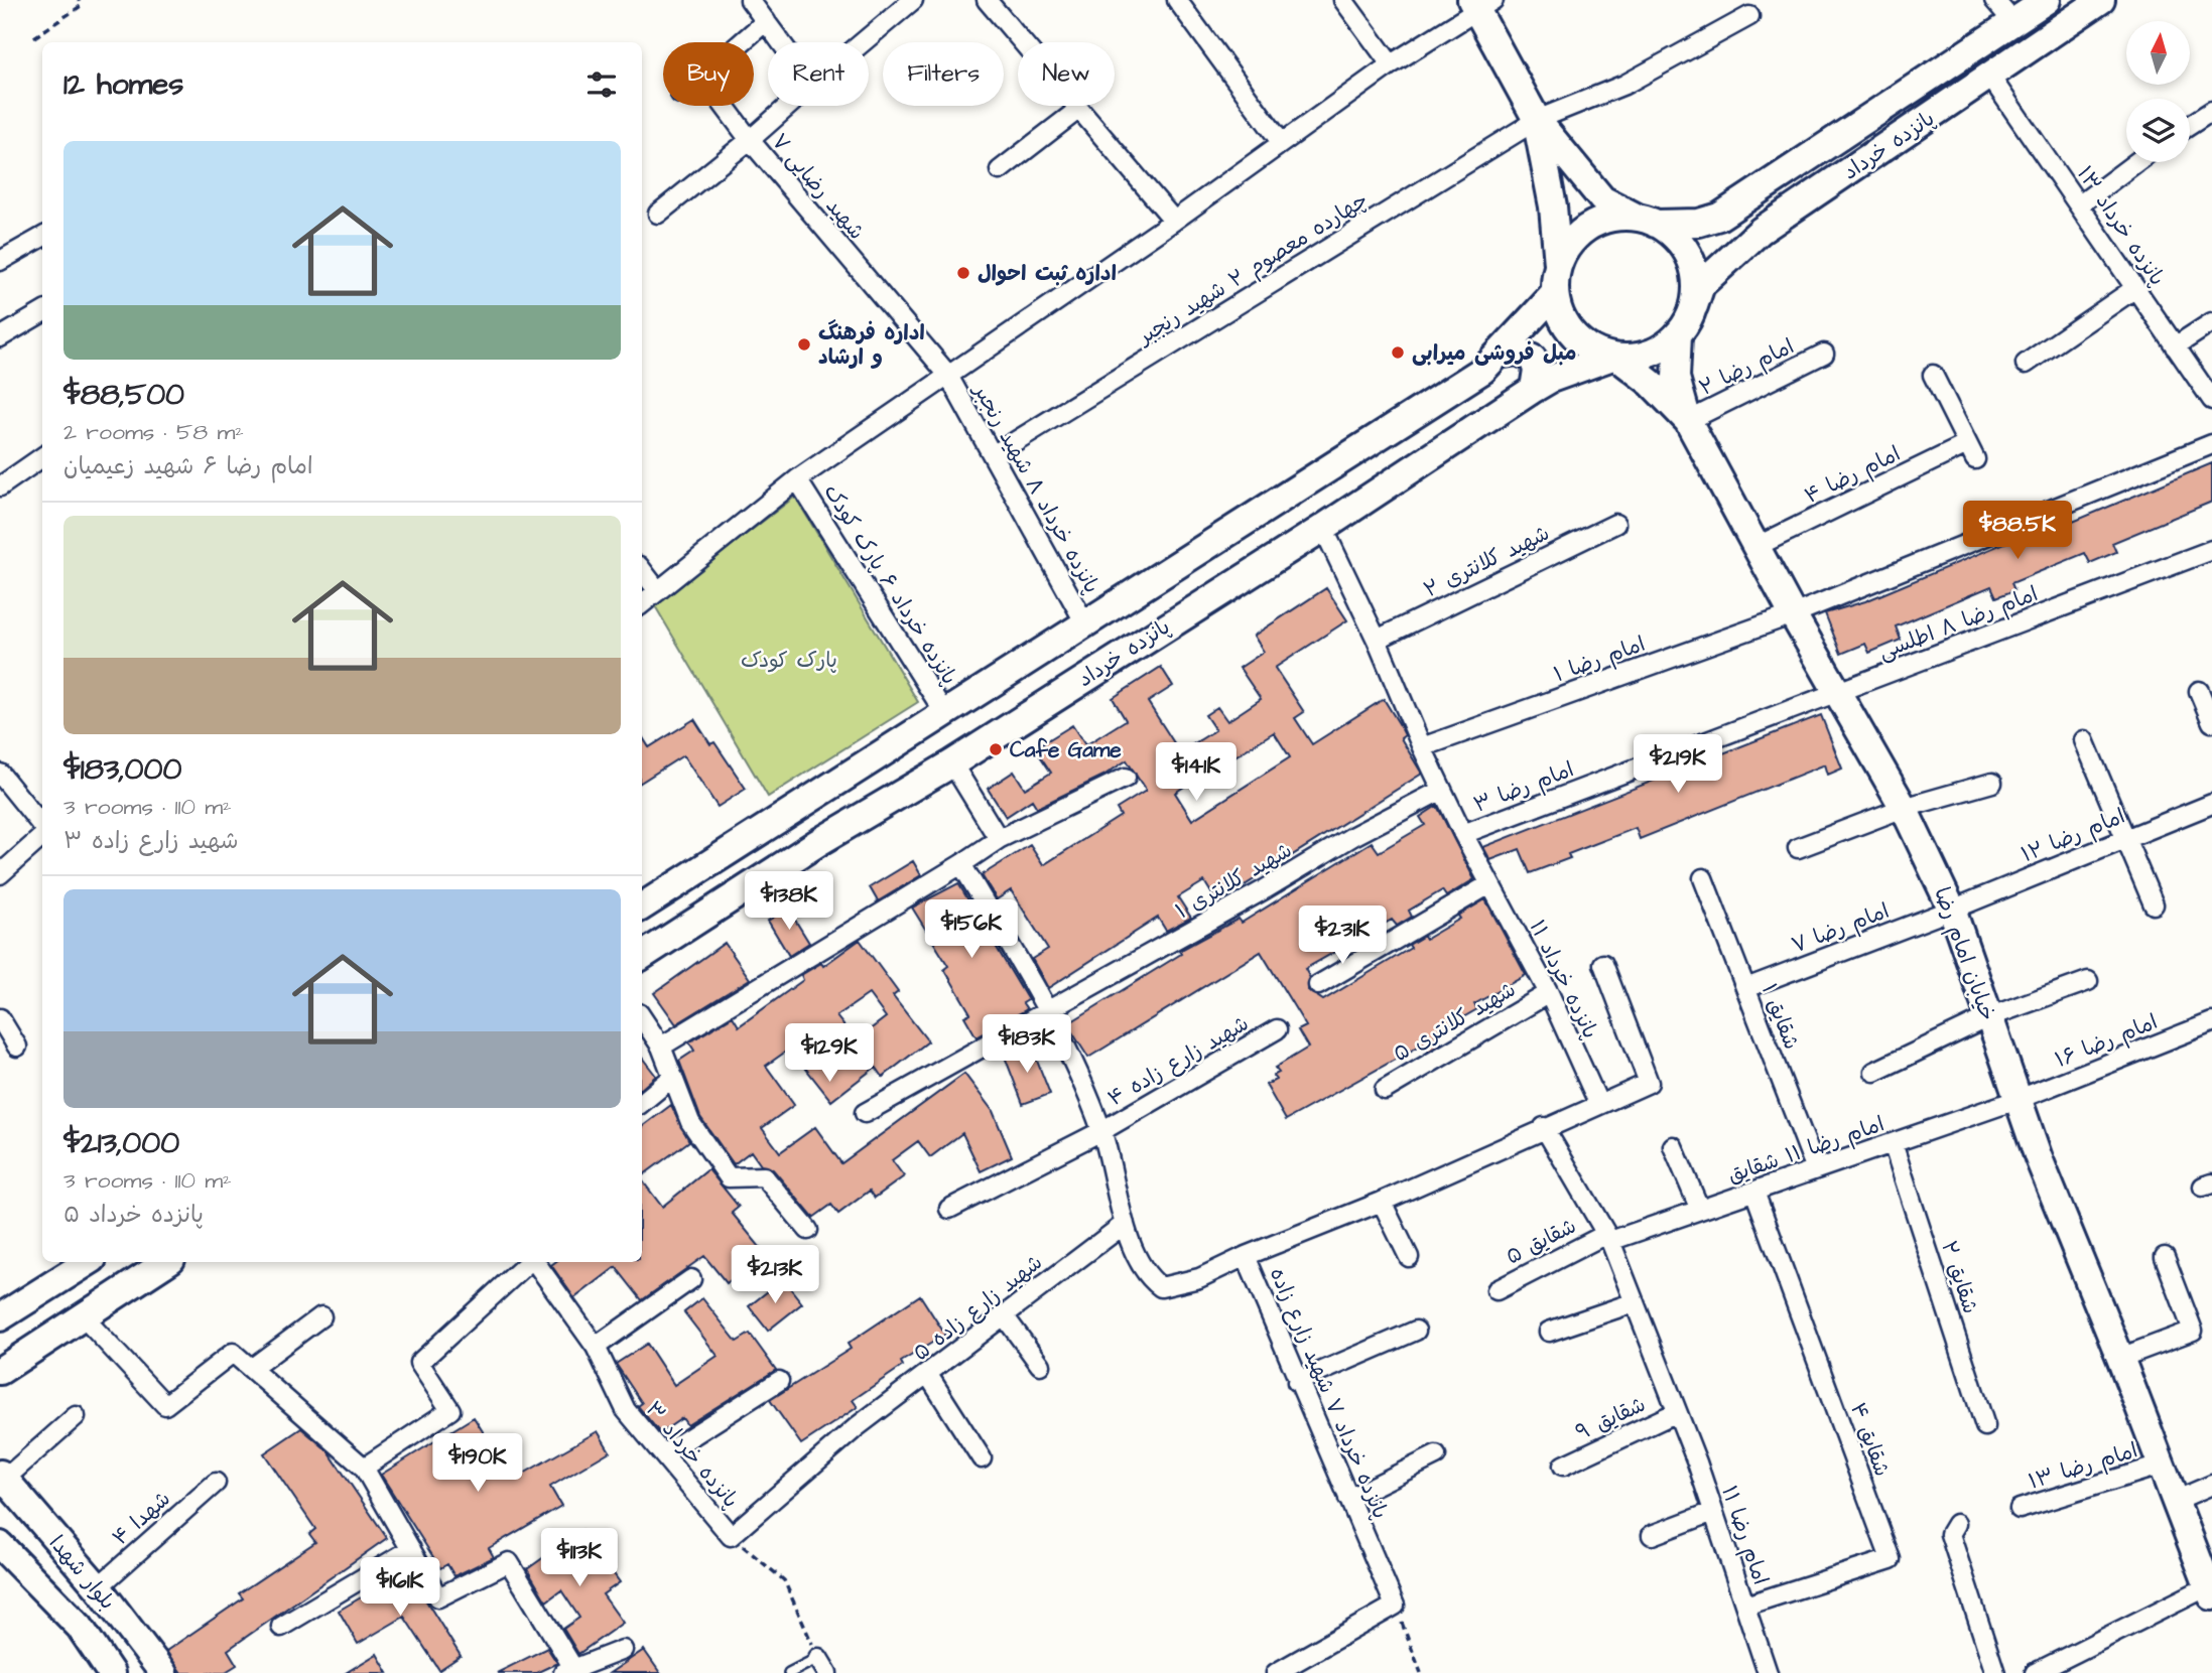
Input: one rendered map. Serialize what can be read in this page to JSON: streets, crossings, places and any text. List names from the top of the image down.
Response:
{
  "streets": {
    "main road": ["پانزده خرداد", "خیابان امام رضا", "بلوار شهدا"],
    "street": [
      "شهید رضایی ۷",
      "پانزده خرداد ۱۳",
      "چهارده معصوم ۲ شهید رنجبر",
      "امام رضا ۲",
      "امام رضا ۴",
      "پانزده خرداد ۸ شهید رنجبر",
      "شهید کلانتری ۲",
      "پانزده خرداد ۶ پارک کودک",
      "امام رضا ۸ اطلسی",
      "امام رضا ۱",
      "امام رضا ۳",
      "امام رضا ۱۲",
      "شهید کلانتری ۱",
      "امام رضا ۷",
      "پانزده خرداد ۱۱",
      "شقایق ۱",
      "شهید کلانتری ۵",
      "امام رضا ۱۶",
      "شهید زارع زاده ۴",
      "امام رضا ۱۱ شقایق",
      "شقایق ۵",
      "شقایق ۲",
      "شهید زارع زاده ۵",
      "پانزده خرداد ۷ شهید زارع زاده",
      "شقایق ۹",
      "شقایق ۴",
      "پانزده خرداد ۳",
      "امام رضا ۱۳",
      "شهدا ۴",
      "امام رضا ۱۱"
    ]
  },
  "crossings": [
    ["پانزده خرداد", "پانزده خرداد ۱۳"],
    ["پانزده خرداد", "پانزده خرداد ۸ شهید رنجبر"],
    ["پانزده خرداد", "پانزده خرداد ۶ پارک کودک"],
    ["پانزده خرداد", "خیابان امام رضا"],
    ["پانزده خرداد", "پانزده خرداد ۱۱"],
    ["شهید رضایی ۷", "پانزده خرداد ۸ شهید رنجبر"],
    ["چهارده معصوم ۲ شهید رنجبر", "پانزده خرداد ۸ شهید رنجبر"],
    ["امام رضا ۲", "خیابان امام رضا"],
    ["امام رضا ۴", "خیابان امام رضا"],
    ["شهید کلانتری ۲", "پانزده خرداد ۱۱"],
    ["امام رضا ۸ اطلسی", "امام رضا ۳"],
    ["امام رضا ۸ اطلسی", "خیابان امام رضا"],
    ["امام رضا ۱", "خیابان امام رضا"],
    ["امام رضا ۱", "پانزده خرداد ۱۱"],
    ["امام رضا ۳", "خیابان امام رضا"],
    ["امام رضا ۳", "پانزده خرداد ۱۱"],
    ["امام رضا ۱۲", "امام رضا ۷"],
    ["امام رضا ۱۲", "خیابان امام رضا"],
    ["شهید کلانتری ۱", "پانزده خرداد ۱۱"],
    ["شهید کلانتری ۱", "پانزده خرداد ۷ شهید زارع زاده"],
    ["امام رضا ۷", "خیابان امام رضا"],
    ["امام رضا ۷", "شقایق ۱"],
    ["خیابان امام رضا", "امام رضا ۱۶"],
    ["خیابان امام رضا", "امام رضا ۱۱ شقایق"],
    ["خیابان امام رضا", "امام رضا ۱۳"],
    ["پانزده خرداد ۱۱", "شهید کلانتری ۵"],
    ["شقایق ۱", "امام رضا ۱۱ شقایق"],
    ["امام رضا ۱۶", "امام رضا ۱۱ شقایق"],
    ["شهید زارع زاده ۴", "پانزده خرداد ۷ شهید زارع زاده"],
    ["امام رضا ۱۱ شقایق", "شقایق ۵"],
    ["امام رضا ۱۱ شقایق", "شقایق ۲"],
    ["امام رضا ۱۱ شقایق", "شقایق ۴"],
    ["شهید زارع زاده ۵", "پانزده خرداد ۷ شهید زارع زاده"],
    ["شهید زارع زاده ۵", "پانزده خرداد ۳"],
    ["شقایق ۹", "امام رضا ۱۱"],
    ["شقایق ۴", "امام رضا ۱۱"],
    ["شهدا ۴", "بلوار شهدا"]
  ],
  "parks": ["پارک کودک"],
  "places": [
    "اداره ثبت احوال",
    "اداره فرهنگ و ارشاد",
    "مبل فروشی میرابی",
    "Cafe Game"
  ],
  "north": "top",
  "page": {
    "chip": [
      "Buy",
      "Rent",
      "Filters",
      "New"
    ],
    "heading": "12 homes",
    "list": [
      {
        "name": "$88,500",
        "note": "2 rooms · 58 m² · امام رضا ۶ شهید زعیمیان"
      },
      {
        "name": "$183,000",
        "note": "3 rooms · 110 m² · شهید زارع زاده ۳"
      },
      {
        "name": "$213,000",
        "note": "3 rooms · 110 m² · پانزده خرداد ۵"
      }
    ],
    "price": [
      "$88.5K",
      "$219K",
      "$141K",
      "$138K",
      "$156K",
      "$231K",
      "$183K",
      "$129K",
      "$213K",
      "$190K",
      "$113K",
      "$161K"
    ]
  }
}
